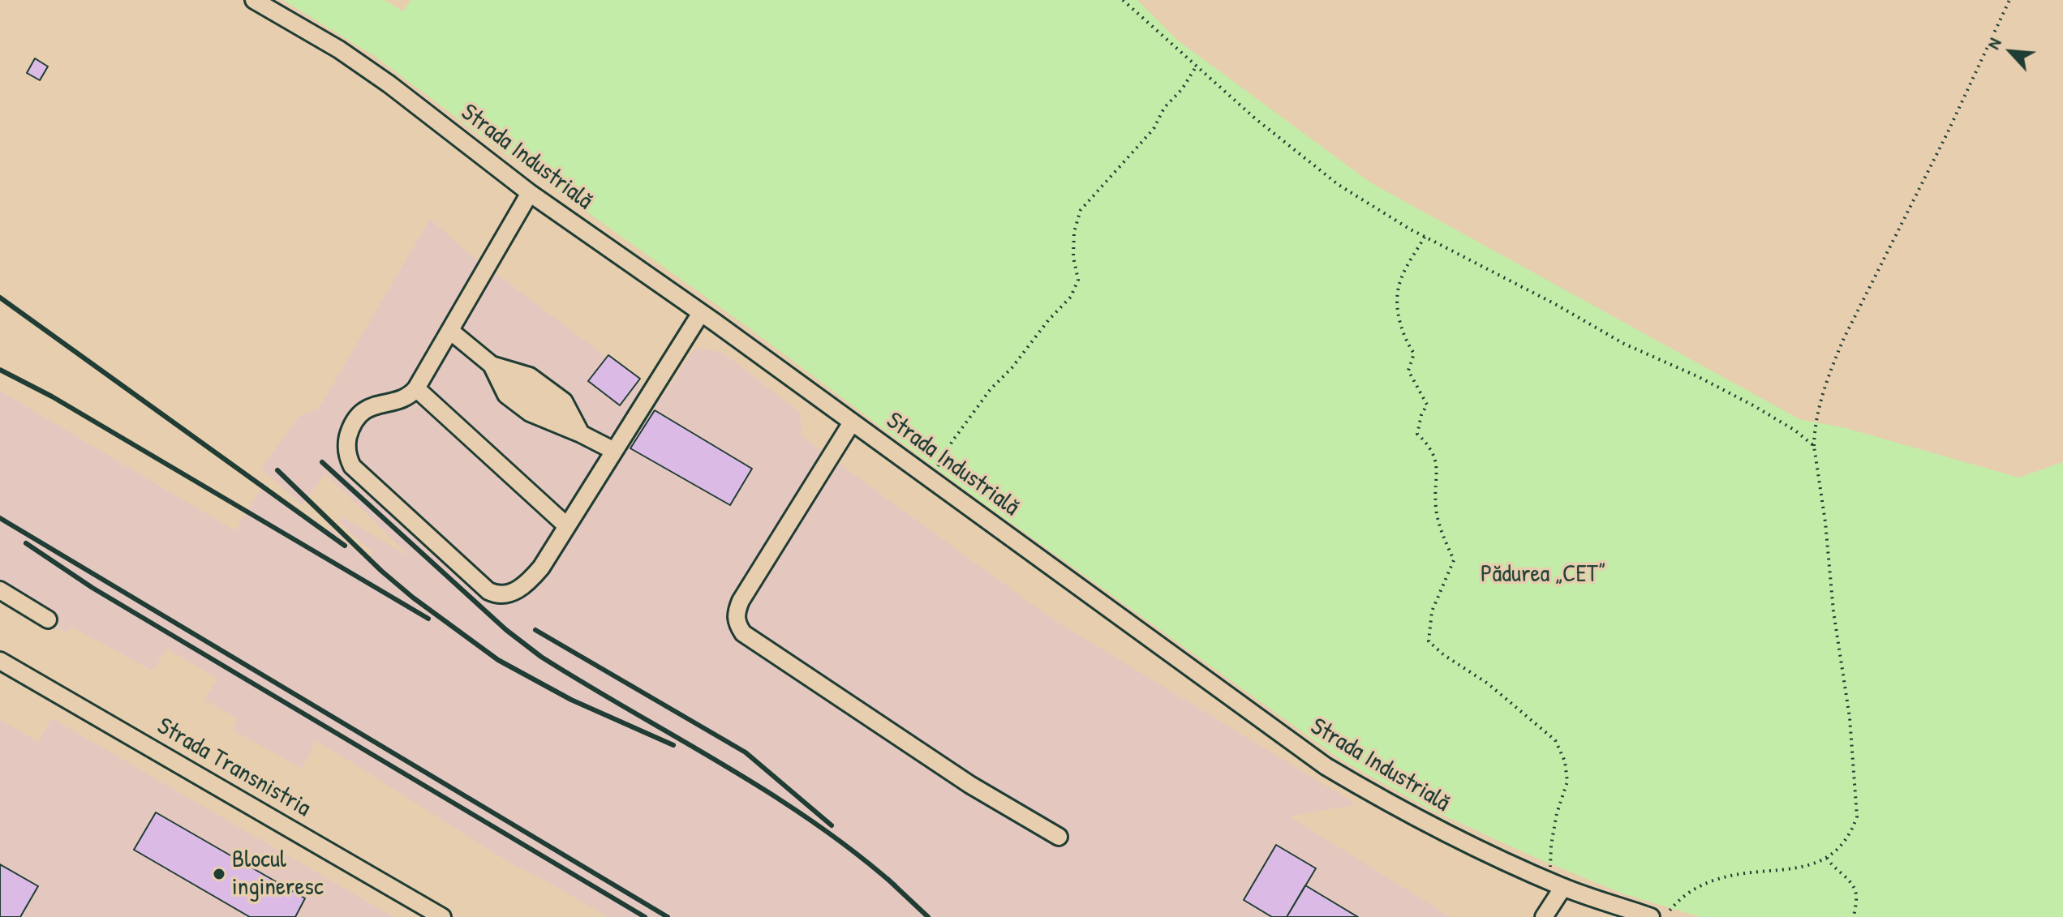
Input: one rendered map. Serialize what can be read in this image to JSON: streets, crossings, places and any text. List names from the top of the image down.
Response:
{
  "streets": {
    "street": ["Strada Industrială", "Strada Transnistria"]
  },
  "parks": ["Pădurea „CET”"],
  "places": ["Blocul ingineresc"],
  "north": "top left"
}
